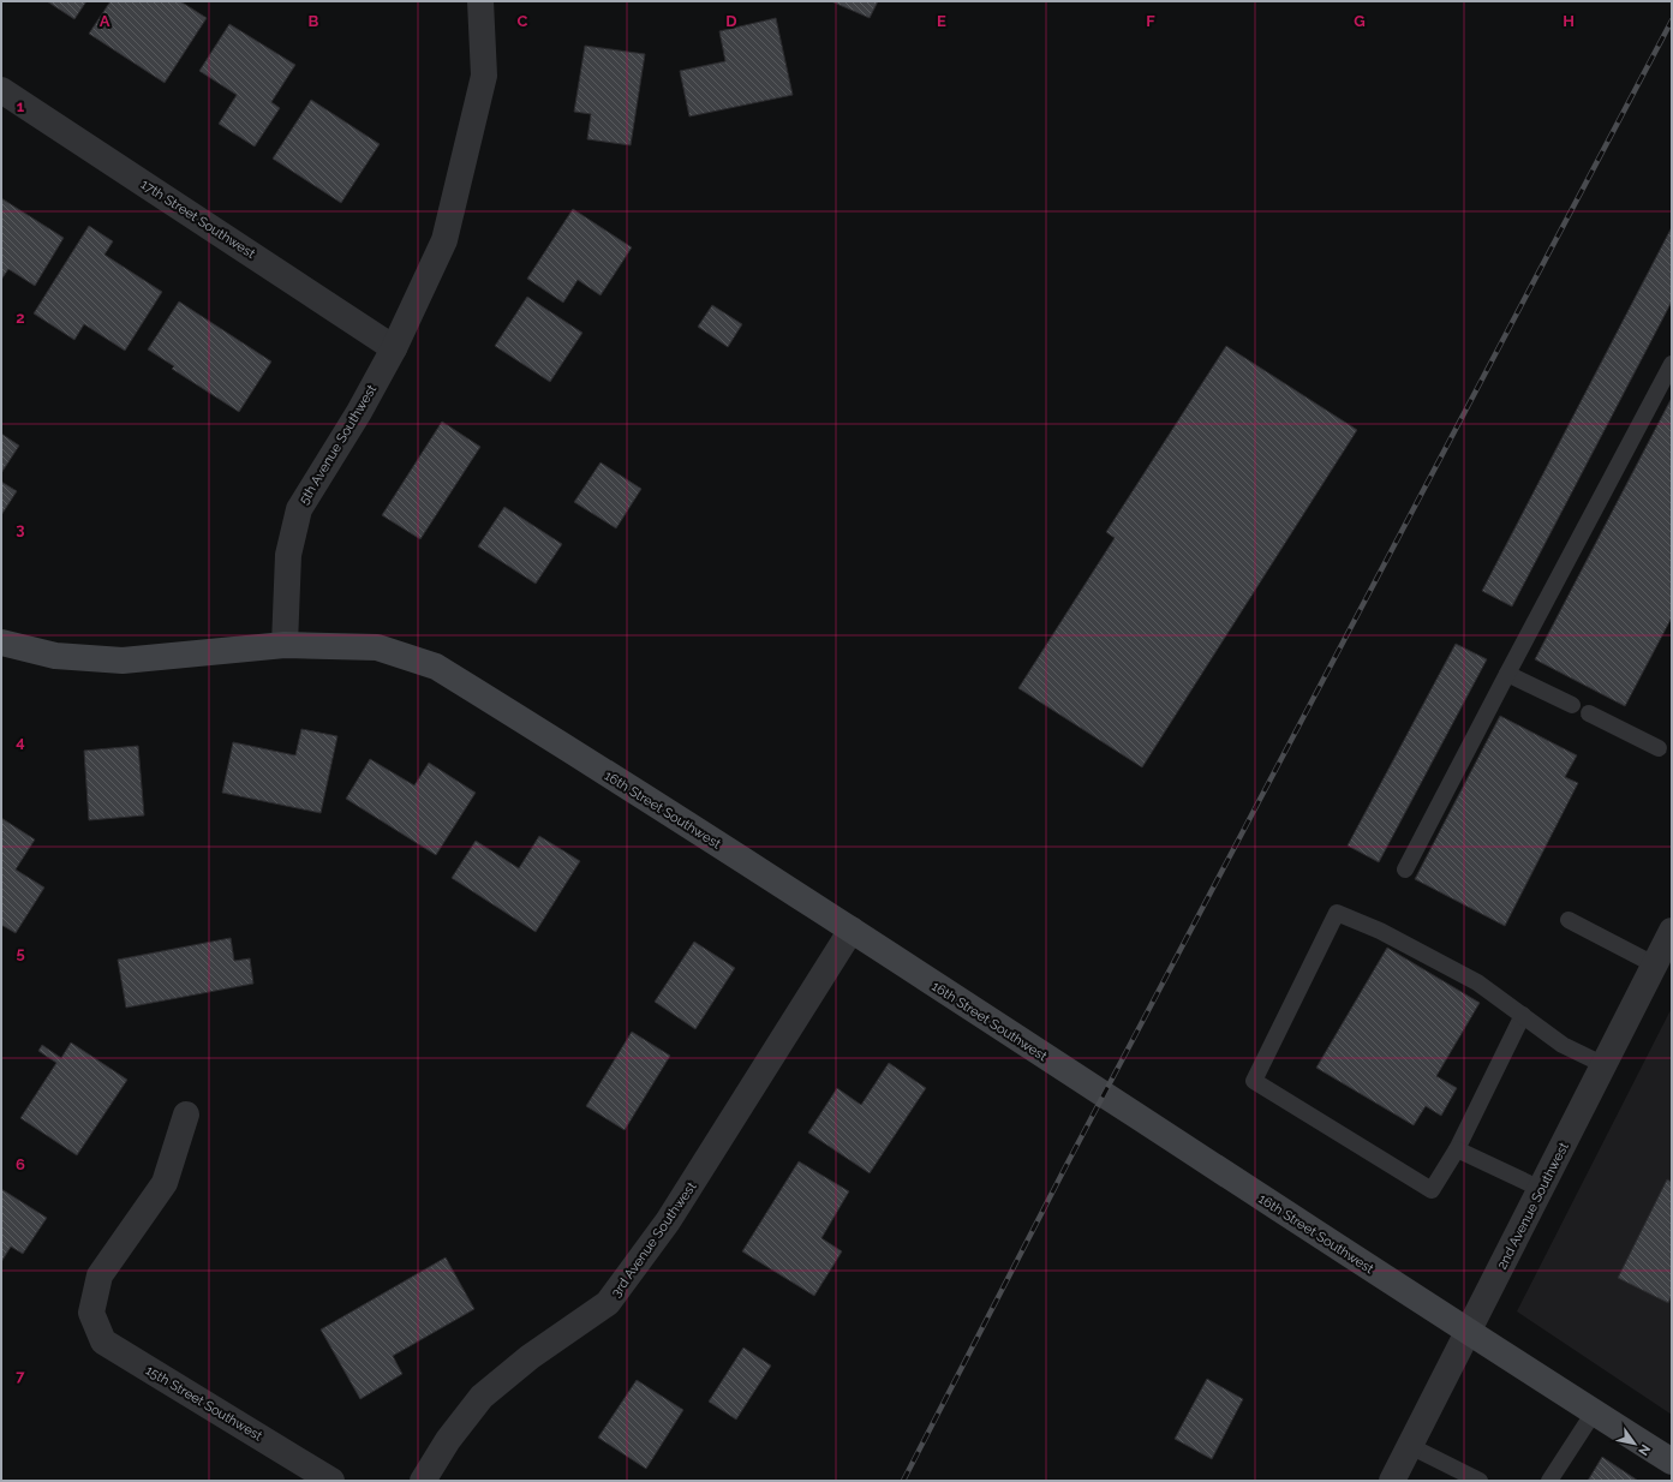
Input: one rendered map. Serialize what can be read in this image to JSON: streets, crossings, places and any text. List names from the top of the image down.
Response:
{
  "streets": {
    "main road": ["16th Street Southwest"],
    "street": [
      "17th Street Southwest",
      "5th Avenue Southwest",
      "2nd Avenue Southwest",
      "3rd Avenue Southwest",
      "15th Street Southwest"
    ]
  },
  "crossings": [
    ["17th Street Southwest", "5th Avenue Southwest"],
    ["5th Avenue Southwest", "16th Street Southwest"],
    ["16th Street Southwest", "2nd Avenue Southwest"],
    ["16th Street Southwest", "3rd Avenue Southwest"]
  ],
  "north": "bottom right",
  "grid": {
    "columns": [
      "A",
      "B",
      "C",
      "D",
      "E",
      "F",
      "G",
      "H"
    ],
    "rows": [
      "1",
      "2",
      "3",
      "4",
      "5",
      "6",
      "7"
    ]
  }
}
